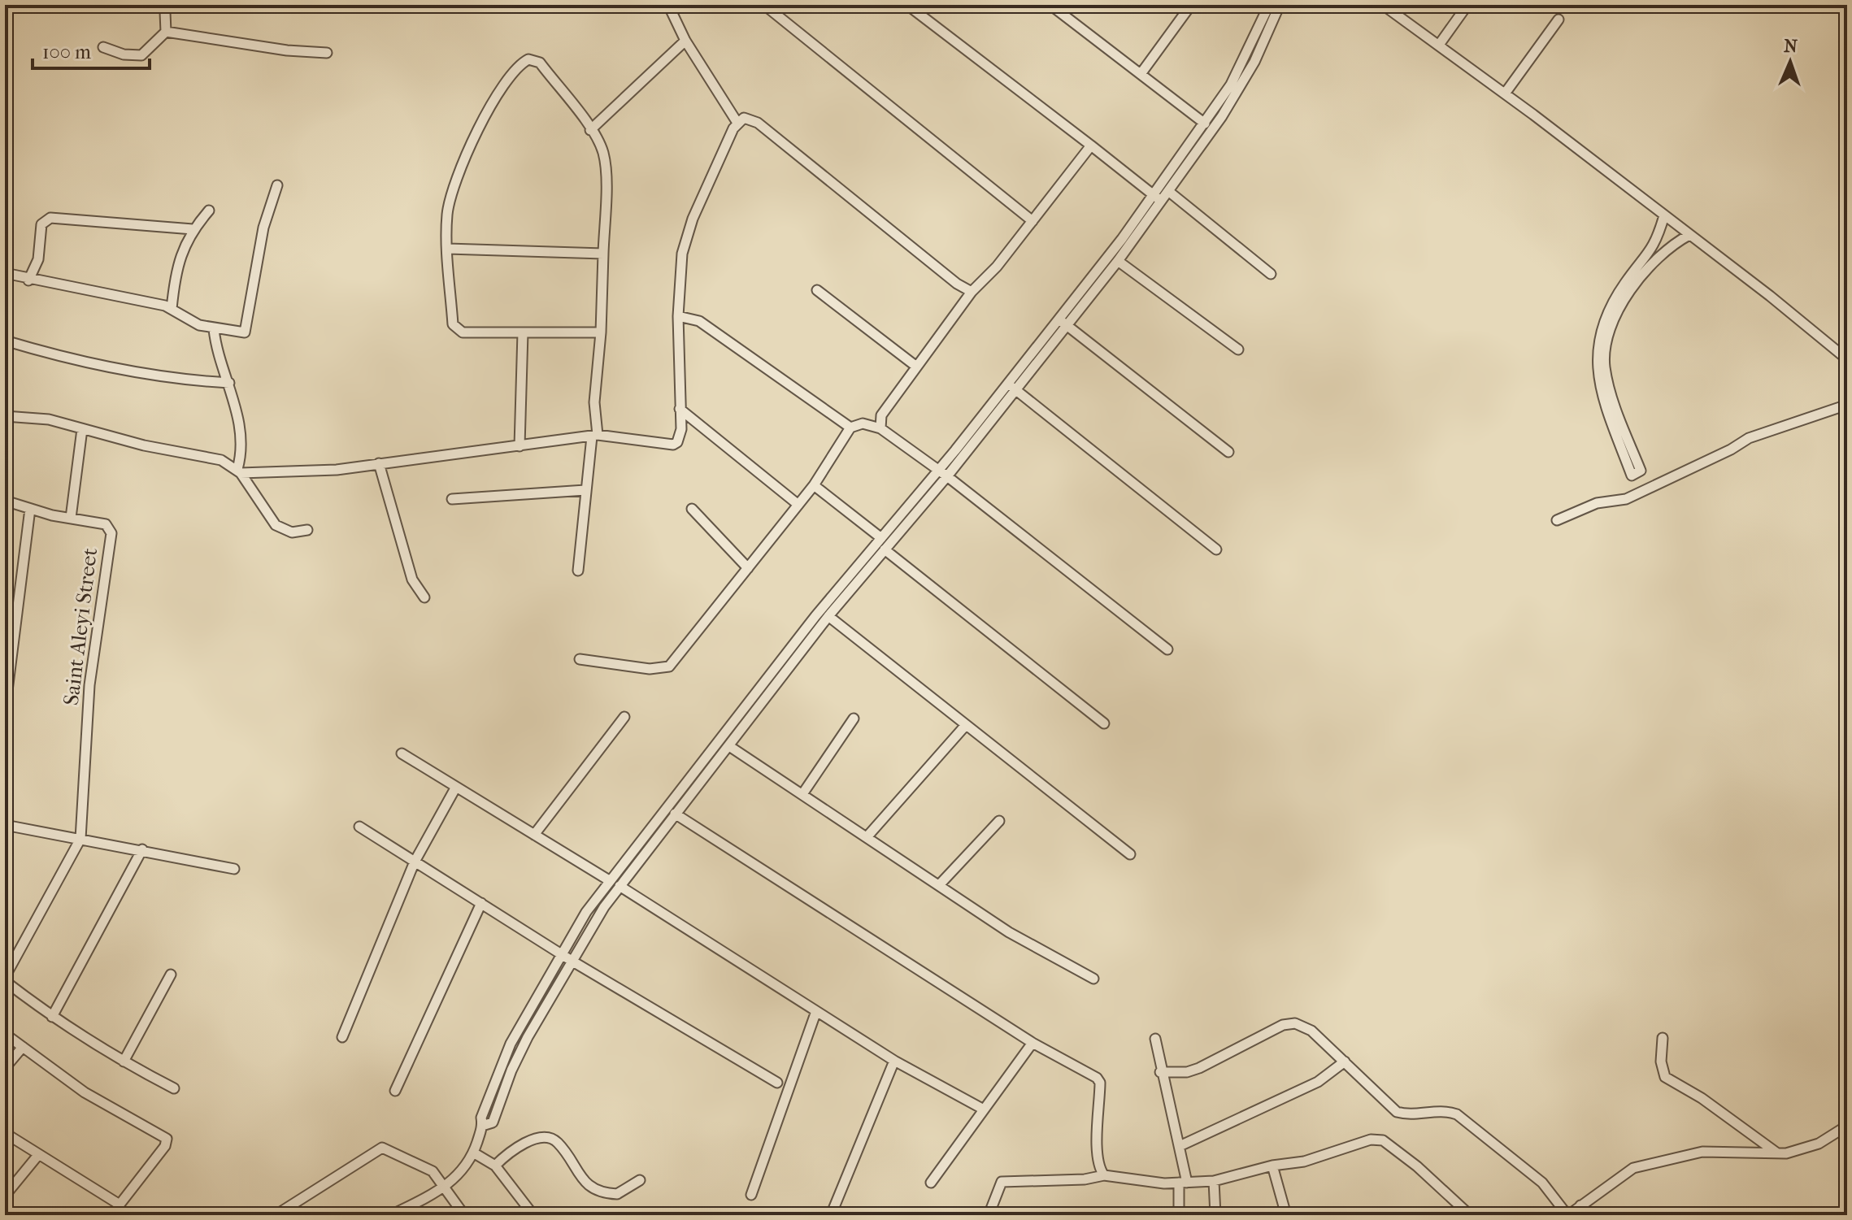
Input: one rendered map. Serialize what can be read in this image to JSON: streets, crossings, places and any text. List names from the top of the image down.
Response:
{
  "streets": {
    "street": ["Saint Aleyi Street"]
  },
  "scale_bar": "100 m",
  "north": "top"
}
